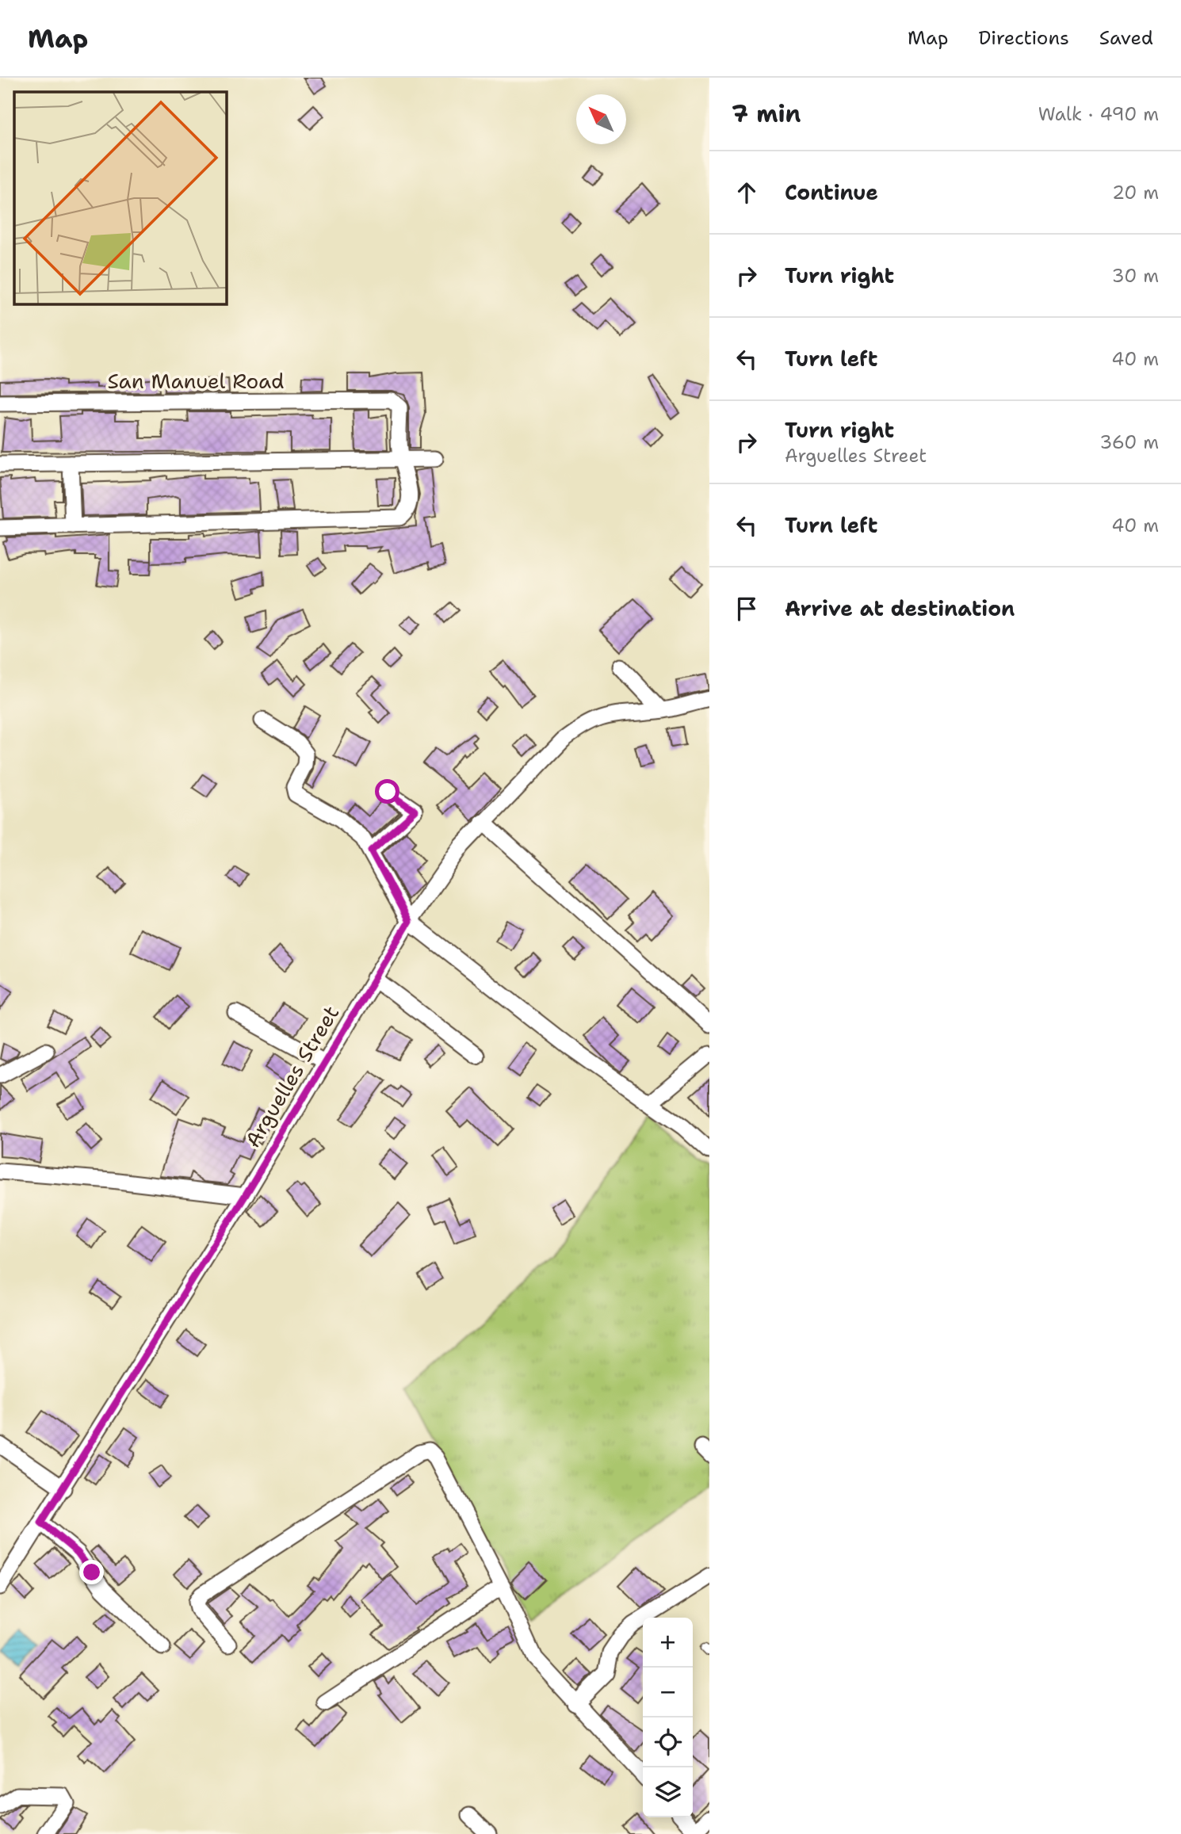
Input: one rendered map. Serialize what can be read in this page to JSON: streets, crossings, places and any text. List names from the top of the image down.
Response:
{
  "streets": {
    "street": ["San Manuel Road", "Arguelles Street"]
  },
  "north": "top left",
  "page": {
    "header": "Map",
    "nav": ["Map", "Directions", "Saved"],
    "heading": ["7 min", "Walk · 490 m"],
    "list": [
      ["Continue", "20 m"],
      ["Turn right", "30 m"],
      ["Turn left", "40 m"],
      ["Turn right", "Arguelles Street", "360 m"],
      ["Turn left", "40 m"],
      "Arrive at destination"
    ],
    "map_buttons": ["+", "−"]
  }
}
